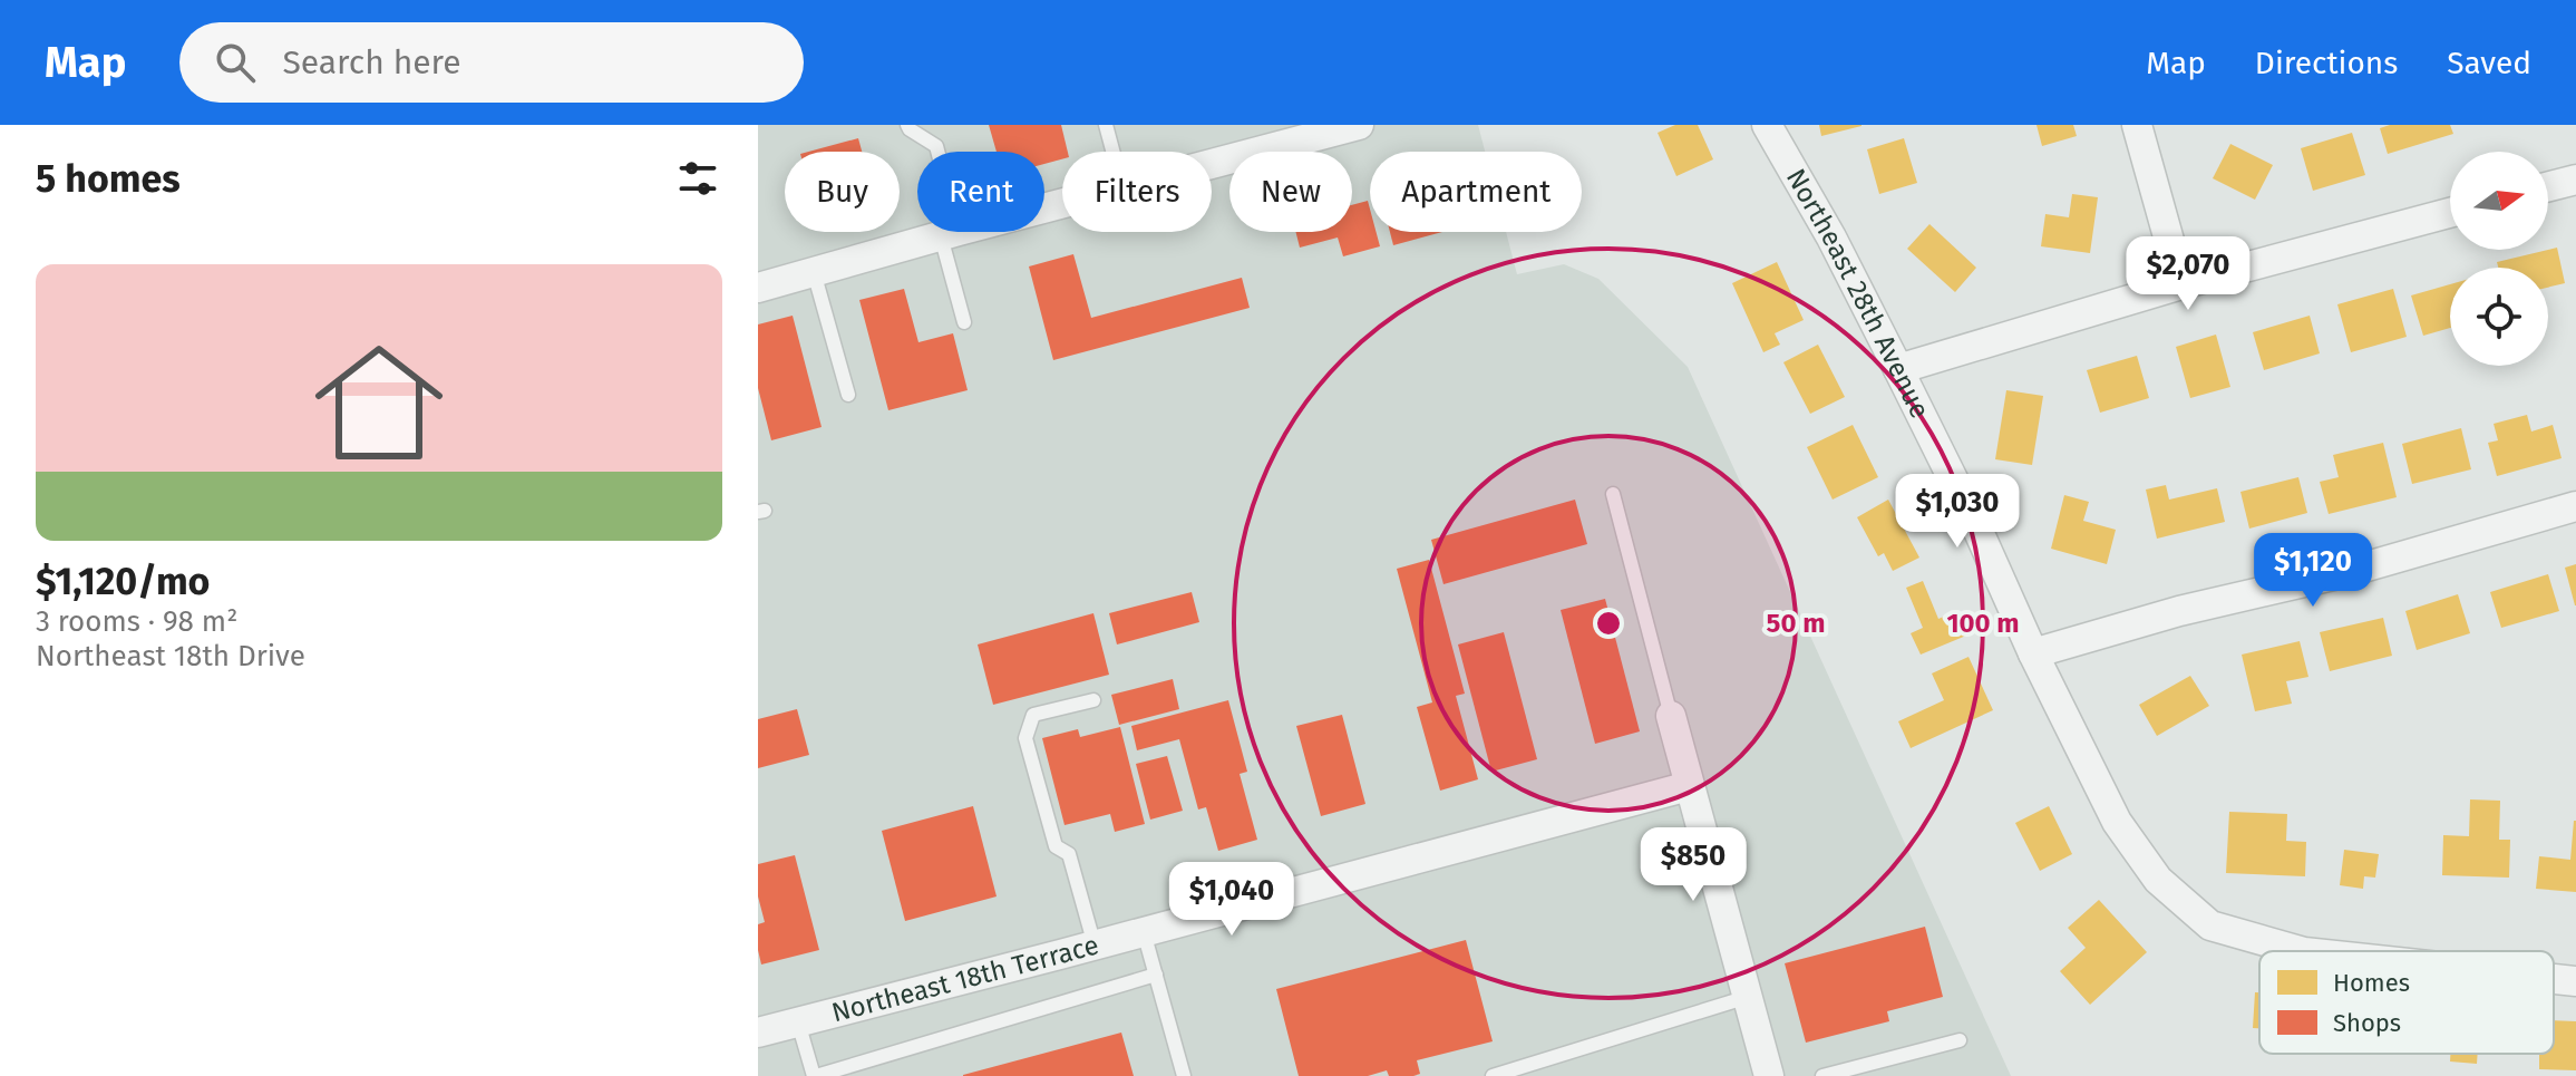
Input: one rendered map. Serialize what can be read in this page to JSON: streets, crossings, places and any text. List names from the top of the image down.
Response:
{
  "streets": {
    "street": ["Northeast 28th Avenue", "Northeast 18th Terrace"]
  },
  "legend": ["Homes", "Shops"],
  "north": "right",
  "page": {
    "header": "Map",
    "search": "Search here",
    "nav": ["Map", "Directions", "Saved"],
    "heading": "5 homes",
    "chip": [
      "Buy",
      "Rent",
      "Filters",
      "New",
      "Apartment"
    ],
    "list": [
      {
        "name": "$1,120/mo",
        "note": "3 rooms · 98 m² · Northeast 18th Drive"
      }
    ],
    "price": [
      "$2,070",
      "$1,030",
      "$1,120",
      "$850",
      "$1,040"
    ]
  },
  "rings": ["50 m", "100 m"]
}
